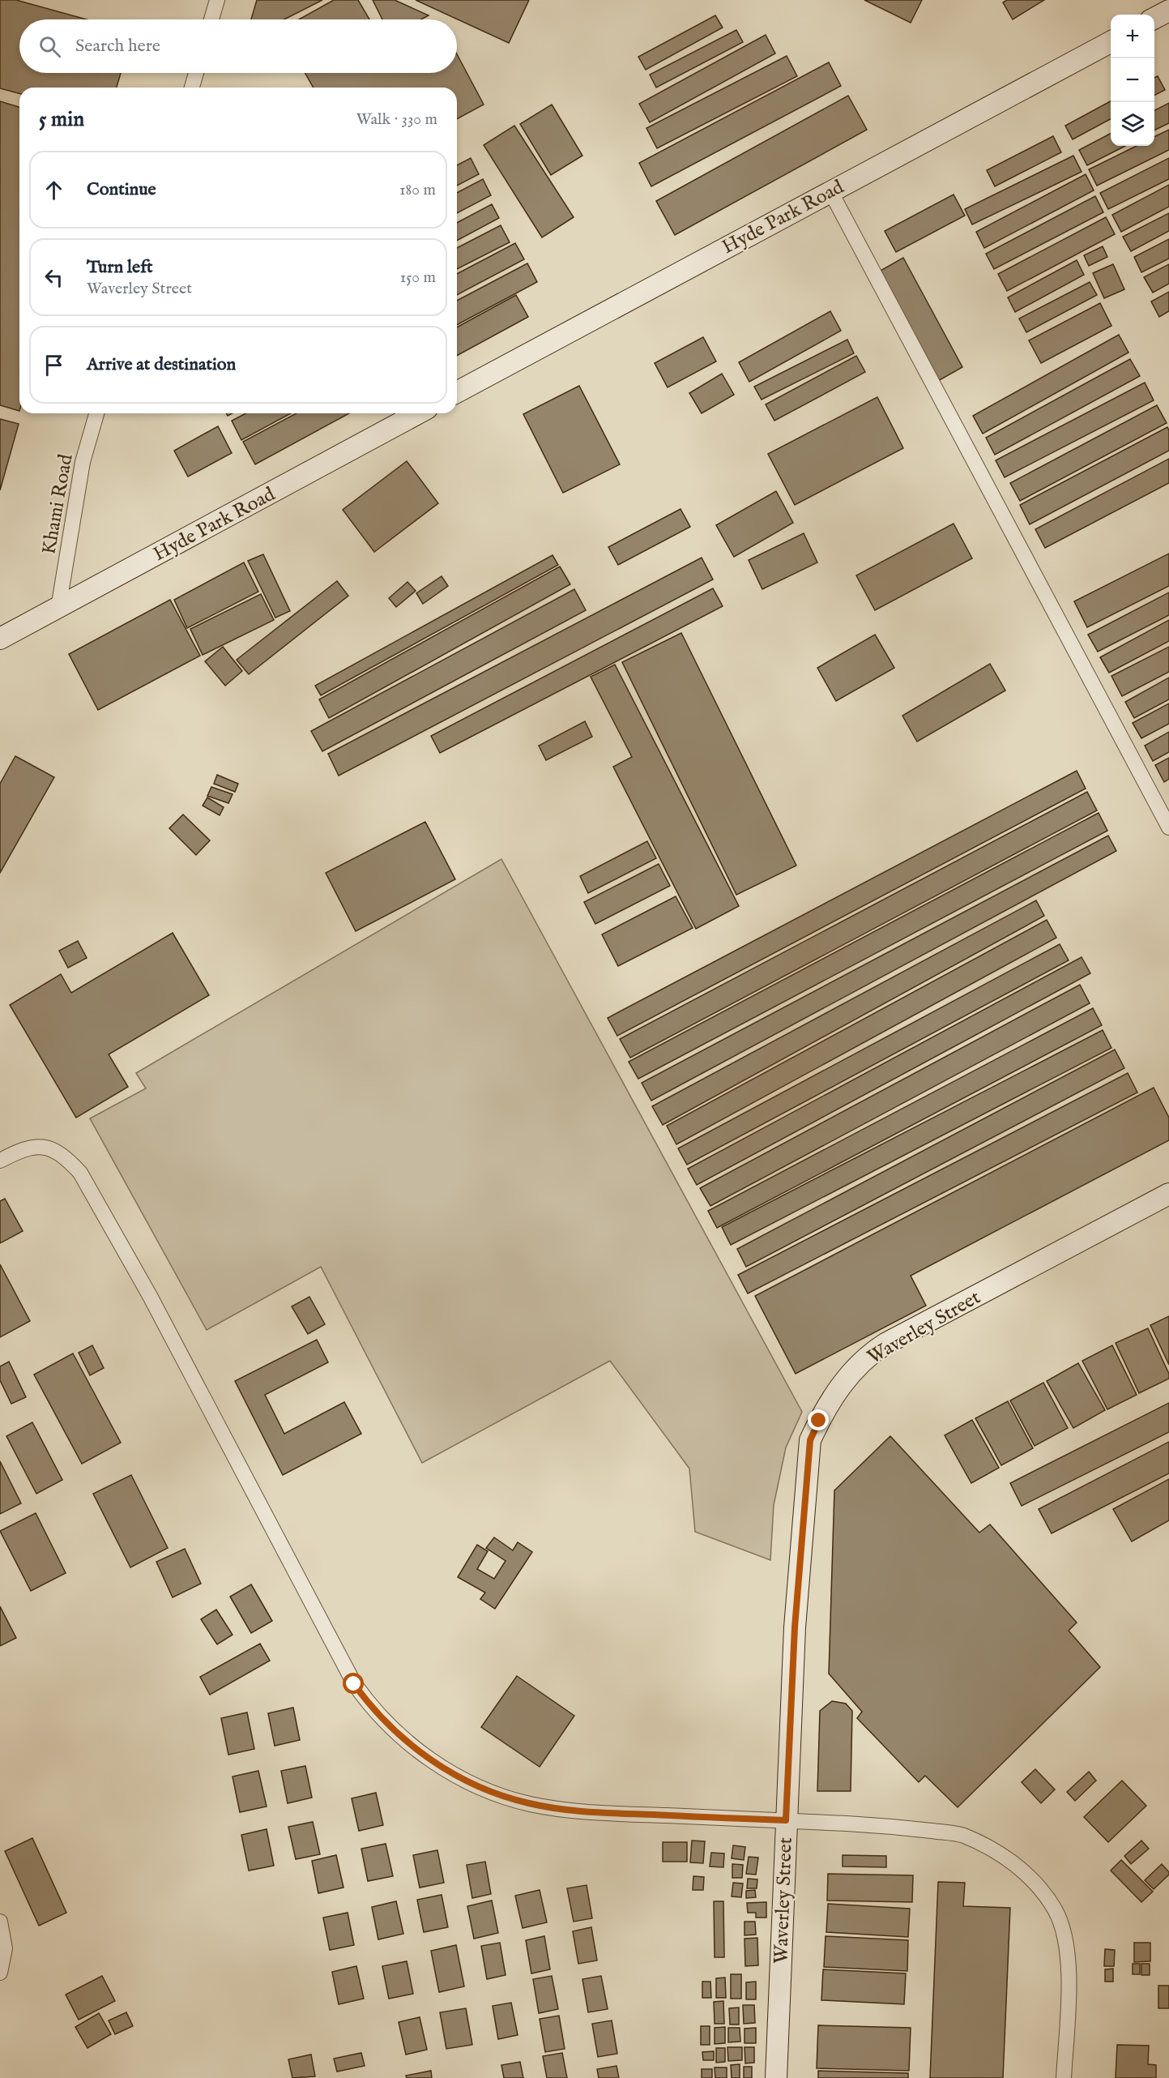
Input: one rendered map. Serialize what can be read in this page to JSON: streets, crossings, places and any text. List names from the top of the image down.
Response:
{
  "streets": {
    "street": ["Hyde Park Road", "Khami Road", "Waverley Street"]
  },
  "crossings": [
    ["Hyde Park Road", "Khami Road"]
  ],
  "page": {
    "map_buttons": ["+", "−"],
    "search": "Search here",
    "heading": ["5 min", "Walk · 330 m"],
    "list": [
      ["Continue", "180 m"],
      ["Turn left", "Waverley Street", "150 m"],
      "Arrive at destination"
    ]
  }
}
